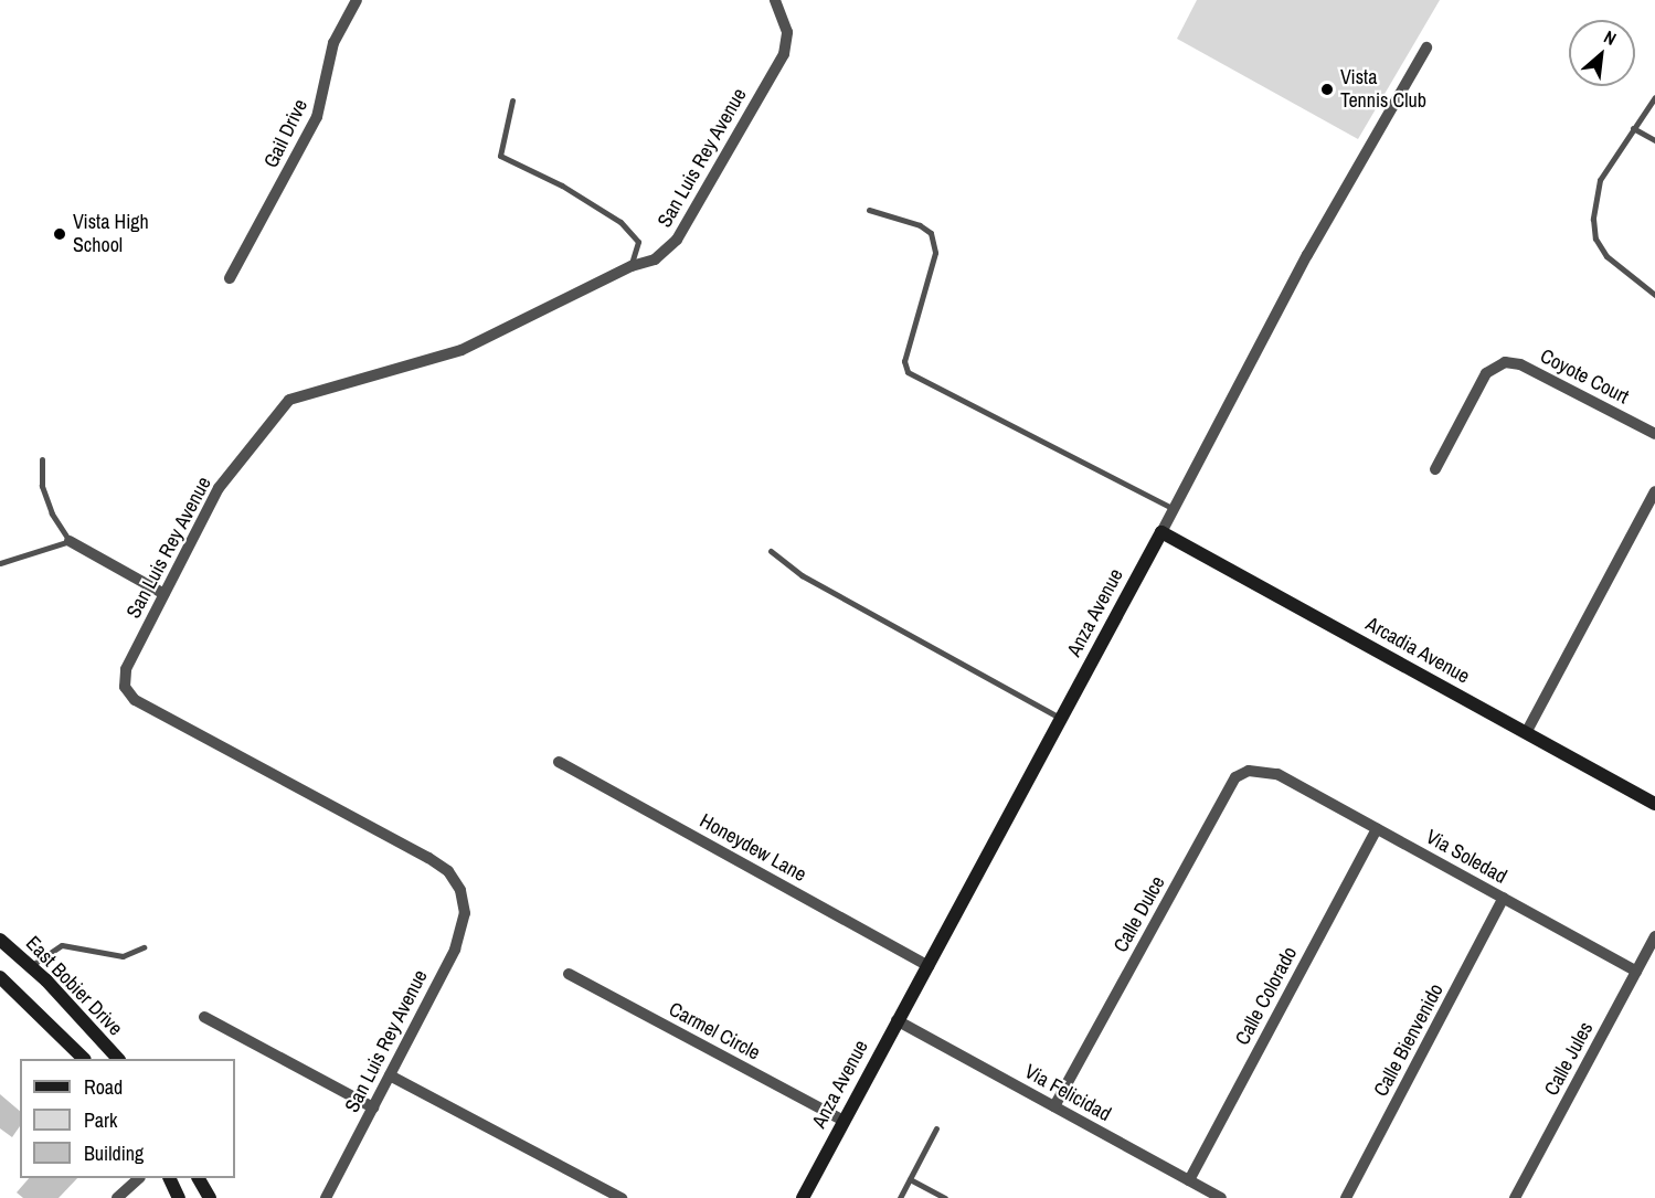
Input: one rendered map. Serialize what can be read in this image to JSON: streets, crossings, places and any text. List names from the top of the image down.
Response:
{
  "streets": {
    "street": [
      "Gail Drive",
      "San Luis Rey Avenue",
      "Coyote Court",
      "Anza Avenue",
      "Arcadia Avenue",
      "Honeydew Lane",
      "Via Soledad",
      "Calle Dulce",
      "East Bobier Drive",
      "Calle Colorado",
      "Carmel Circle",
      "Calle Bienvenido",
      "Calle Jules",
      "Via Felicidad"
    ]
  },
  "crossings": [
    ["Anza Avenue", "Arcadia Avenue"],
    ["Anza Avenue", "Honeydew Lane"],
    ["Anza Avenue", "Carmel Circle"],
    ["Anza Avenue", "Via Felicidad"],
    ["Via Soledad", "Calle Dulce"],
    ["Via Soledad", "Calle Colorado"],
    ["Via Soledad", "Calle Bienvenido"],
    ["Via Soledad", "Calle Jules"],
    ["Calle Dulce", "Via Felicidad"],
    ["Calle Colorado", "Via Felicidad"]
  ],
  "places": ["Vista Tennis Club", "Vista High School"],
  "legend": ["Road", "Park", "Building"],
  "north": "top right"
}
